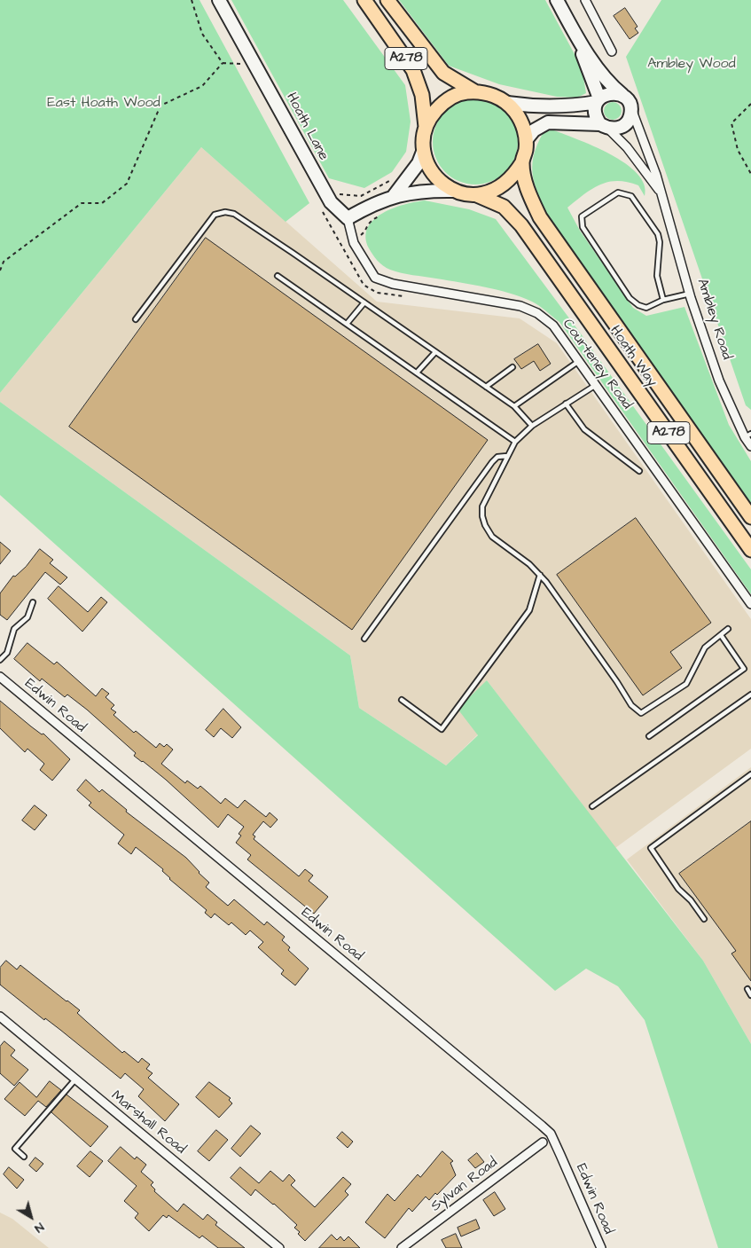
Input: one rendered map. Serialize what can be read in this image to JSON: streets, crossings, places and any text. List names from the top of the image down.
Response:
{
  "streets": {
    "main road": ["A278", "Hoath Way"],
    "street": [
      "Hoath Lane",
      "Ambley Road",
      "Courteney Road",
      "Edwin Road",
      "Marshall Road",
      "Sylvan Road"
    ]
  },
  "crossings": [
    ["A278", "Hoath Way"],
    ["Hoath Lane", "Courteney Road"]
  ],
  "parks": ["Ambley Wood", "East Hoath Wood"],
  "north": "bottom right"
}
